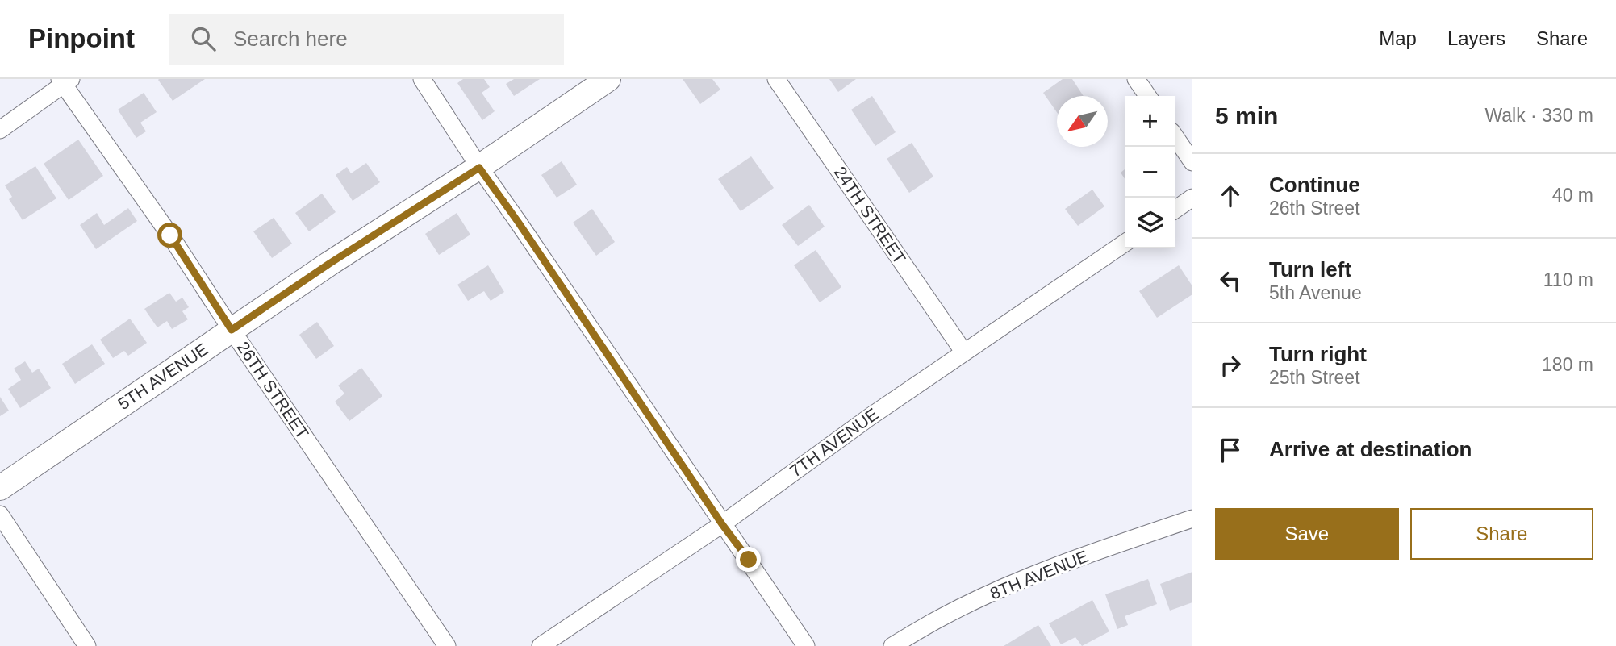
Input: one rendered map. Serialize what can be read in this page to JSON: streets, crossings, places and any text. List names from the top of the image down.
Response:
{
  "streets": {
    "street": [
      "24TH STREET",
      "5TH AVENUE",
      "26TH STREET",
      "7TH AVENUE",
      "8TH AVENUE"
    ]
  },
  "crossings": [
    ["24TH STREET", "7TH AVENUE"],
    ["5TH AVENUE", "26TH STREET"]
  ],
  "north": "bottom left",
  "page": {
    "header": "Pinpoint",
    "search": "Search here",
    "nav": ["Map", "Layers", "Share"],
    "heading": ["5 min", "Walk · 330 m"],
    "map_buttons": ["+", "−"],
    "list": [
      ["Continue", "26th Street", "40 m"],
      ["Turn left", "5th Avenue", "110 m"],
      ["Turn right", "25th Street", "180 m"],
      "Arrive at destination"
    ],
    "buttons": ["Save", "Share"]
  }
}
